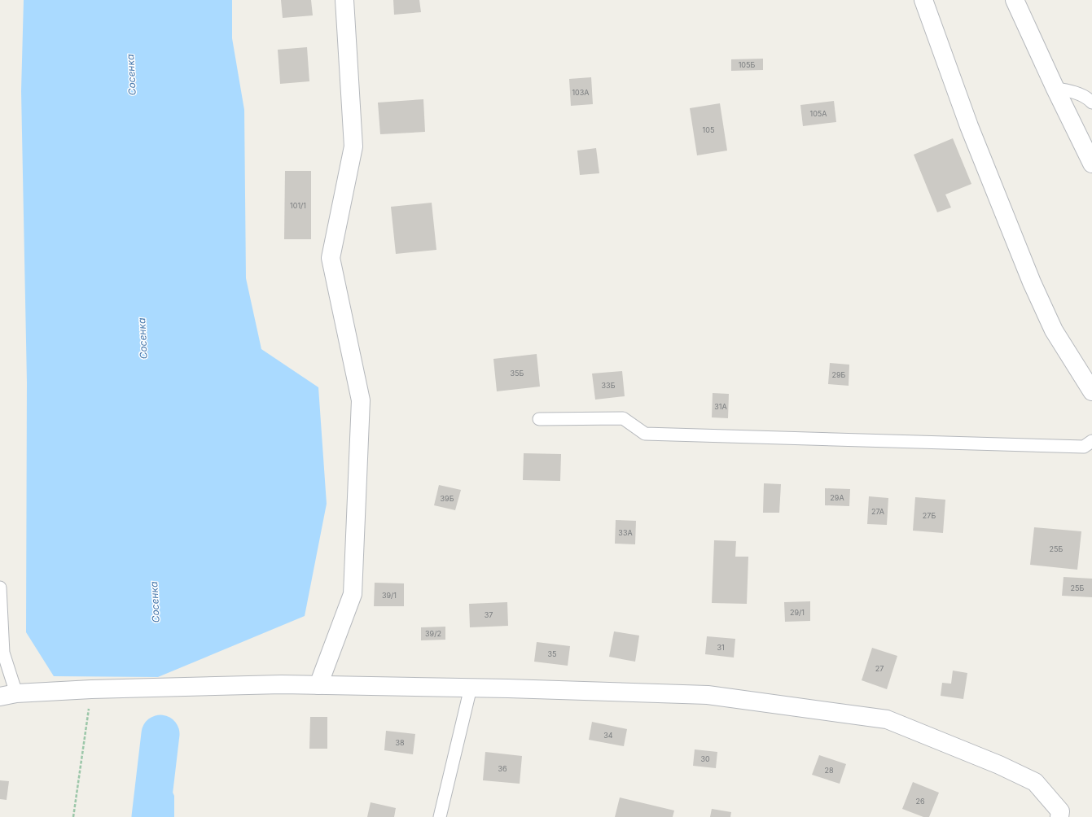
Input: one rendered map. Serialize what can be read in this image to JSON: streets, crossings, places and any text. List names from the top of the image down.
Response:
{
  "water": ["Сосенка"],
  "house_numbers": [
    "105Б",
    "103А",
    "105А",
    "105",
    "101/1",
    "35Б",
    "29Б",
    "33Б",
    "31А",
    "29А",
    "39Б",
    "27А",
    "27Б",
    "33А",
    "25Б",
    "25Б",
    "39/1",
    "29/1",
    "37",
    "39/2",
    "31",
    "35",
    "27",
    "34",
    "38",
    "30",
    "36",
    "28",
    "26"
  ]
}
